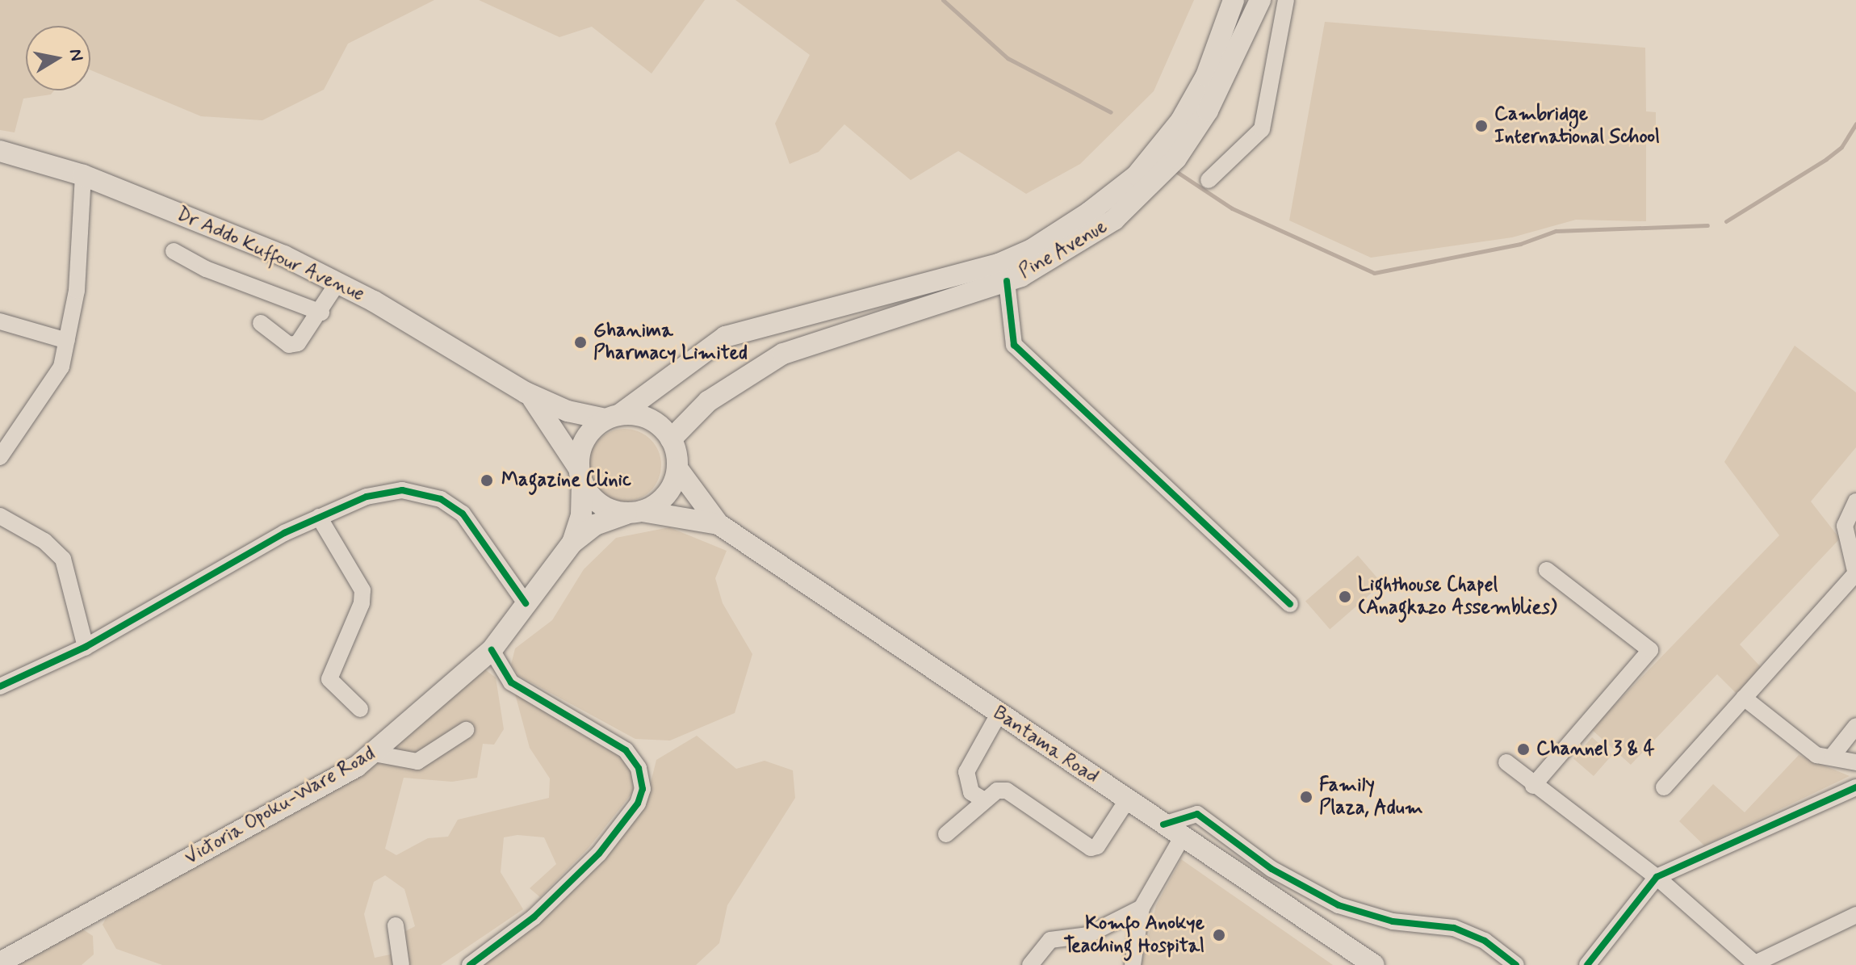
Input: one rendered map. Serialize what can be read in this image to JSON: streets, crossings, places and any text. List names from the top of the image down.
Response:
{
  "streets": {
    "main road": [
      "Pine Avenue",
      "Dr Addo Kuffour Avenue",
      "Bantama Road",
      "Victoria Opoku-Ware Road"
    ]
  },
  "places": [
    "Cambridge International School",
    "Ghanima Pharmacy Limited",
    "Magazine Clinic",
    "Lighthouse Chapel (Anagkazo Assemblies)",
    "Channel 3 & 4",
    "Family Plaza, Adum",
    "Komfo Anokye Teaching Hospital"
  ],
  "north": "right"
}
